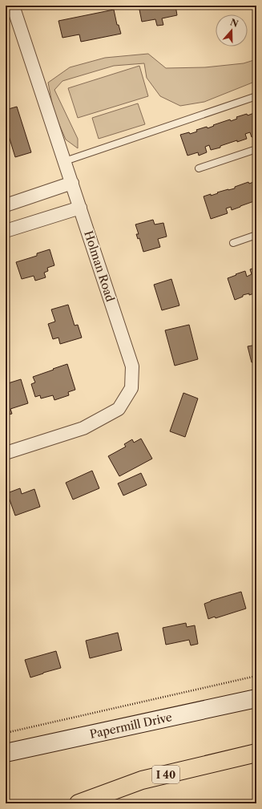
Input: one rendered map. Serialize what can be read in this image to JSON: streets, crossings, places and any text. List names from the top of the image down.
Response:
{
  "streets": {
    "highway": ["I 40"],
    "main road": ["Papermill Drive"],
    "street": ["Holman Road"]
  },
  "north": "top"
}
